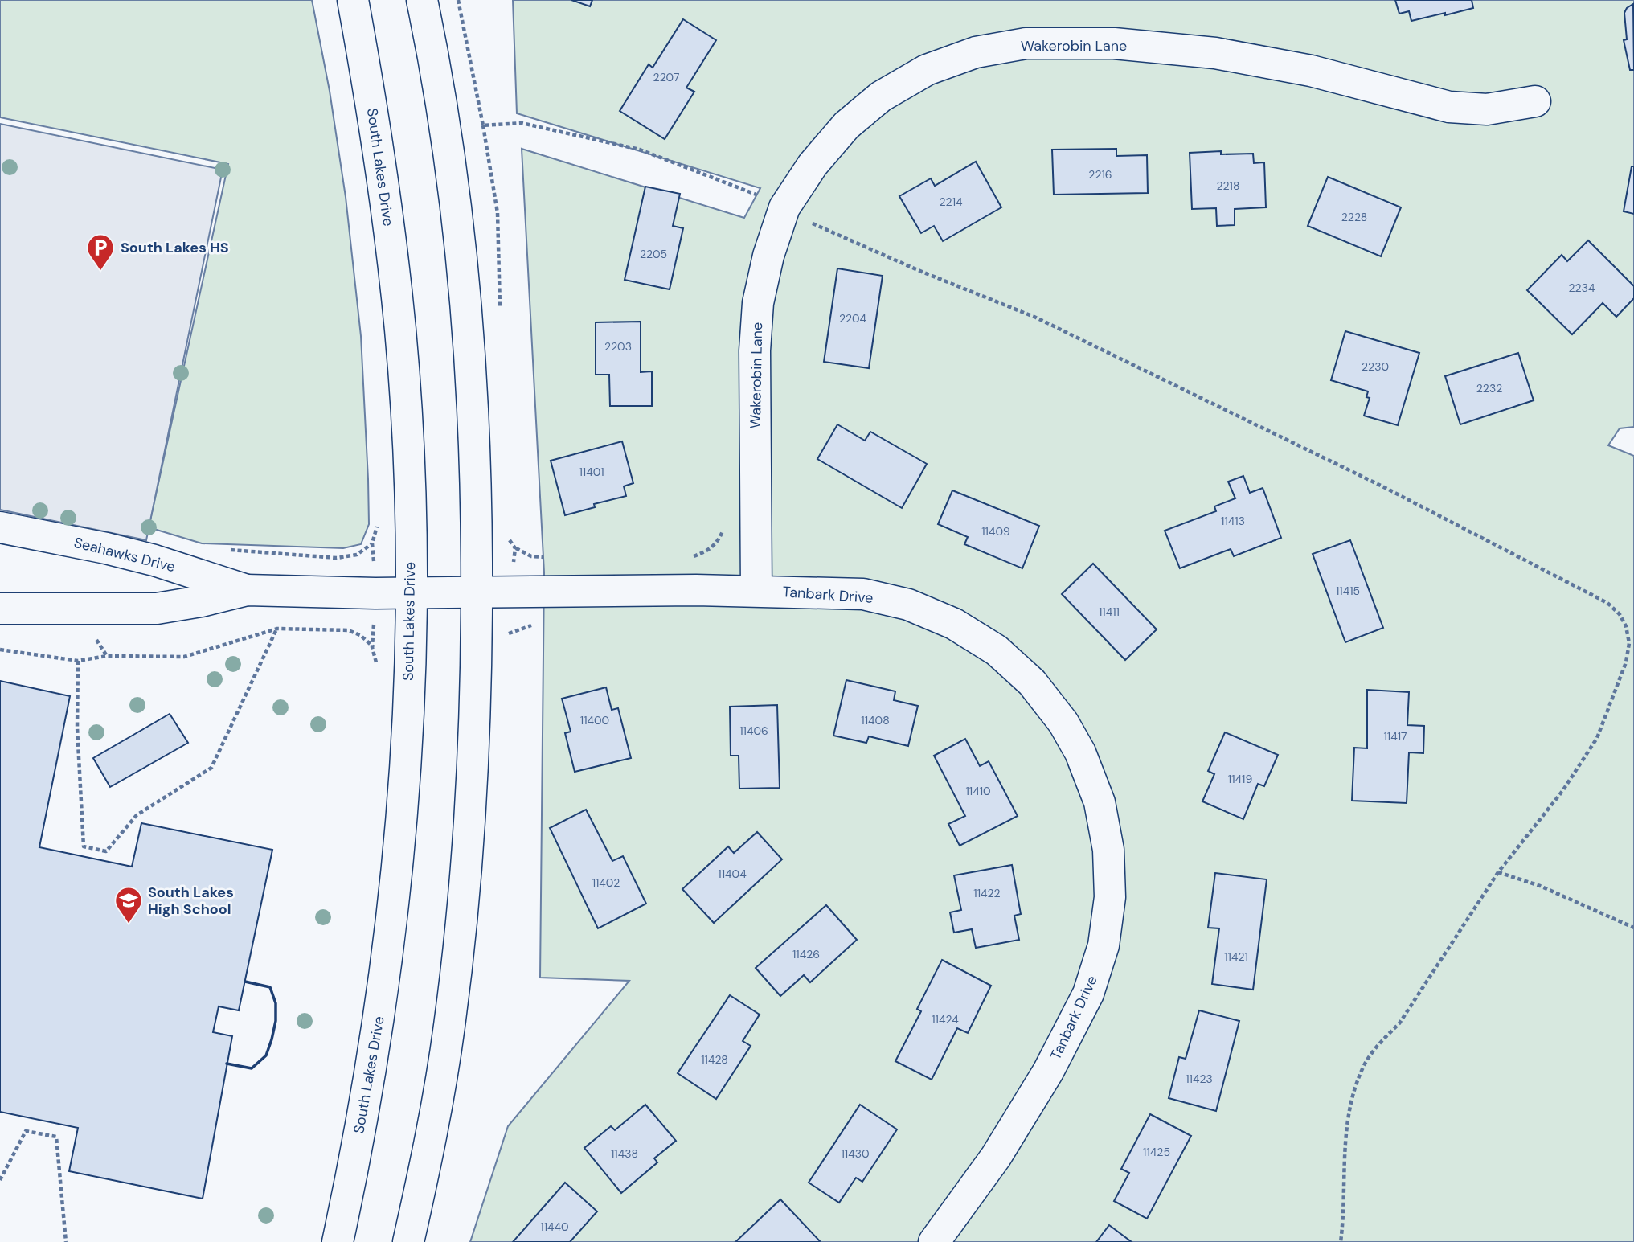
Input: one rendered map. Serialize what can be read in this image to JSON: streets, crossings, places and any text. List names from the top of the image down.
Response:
{
  "streets": {
    "street": [
      "Wakerobin Lane",
      "South Lakes Drive",
      "Seahawks Drive",
      "Tanbark Drive"
    ]
  },
  "crossings": [
    ["Wakerobin Lane", "Tanbark Drive"],
    ["South Lakes Drive", "Seahawks Drive"],
    ["South Lakes Drive", "Tanbark Drive"],
    ["Seahawks Drive", "Tanbark Drive"]
  ],
  "places": {
    "parking": ["South Lakes HS"],
    "school or university": ["South Lakes High School"]
  },
  "house_numbers": [
    "2207",
    "2216",
    "2218",
    "2214",
    "2228",
    "2205",
    "2234",
    "2204",
    "2203",
    "2230",
    "2232",
    "11401",
    "11413",
    "11409",
    "11415",
    "11411",
    "11400",
    "11408",
    "11406",
    "11417",
    "11419",
    "11410",
    "11404",
    "11402",
    "11422",
    "11426",
    "11421",
    "11424",
    "11428",
    "11423",
    "11425",
    "11438",
    "11430",
    "11440"
  ]
}
